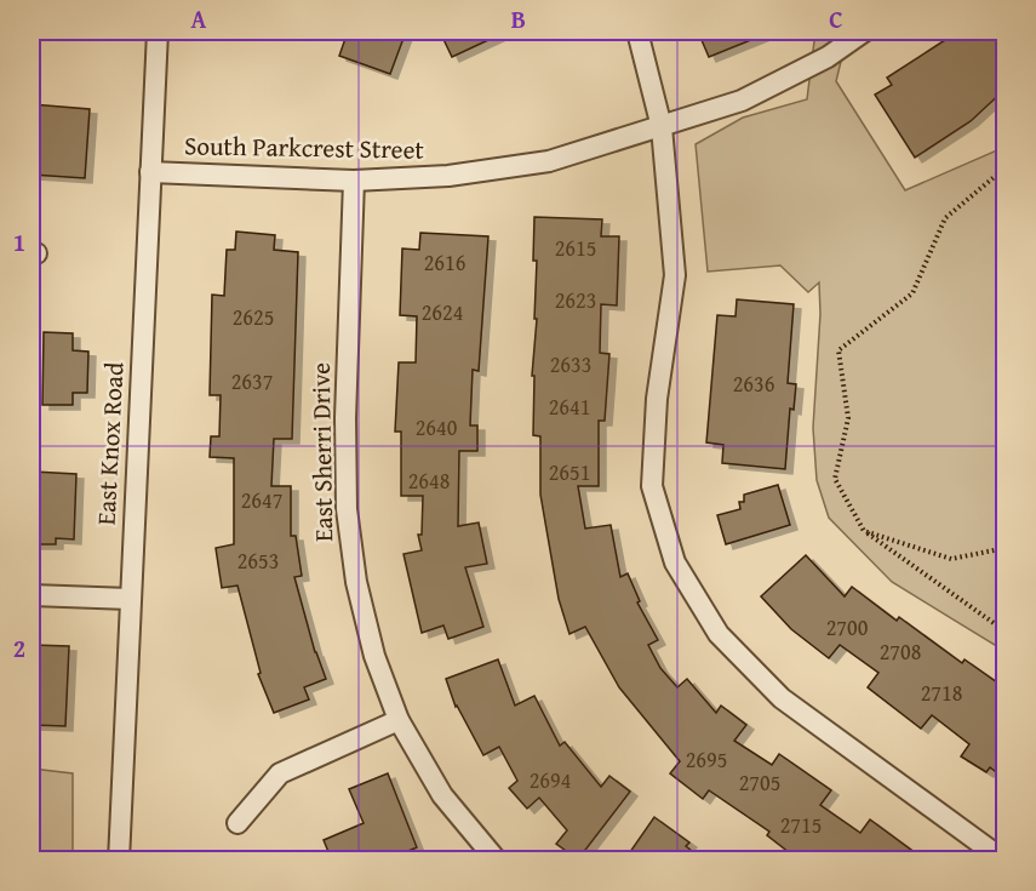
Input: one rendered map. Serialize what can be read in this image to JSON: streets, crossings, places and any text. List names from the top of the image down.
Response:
{
  "streets": {
    "street": ["South Parkcrest Street", "East Knox Road", "East Sherri Drive"]
  },
  "crossings": [
    ["South Parkcrest Street", "East Knox Road"],
    ["South Parkcrest Street", "East Sherri Drive"]
  ],
  "house_numbers": [
    "2615",
    "2616",
    "2623",
    "2624",
    "2625",
    "2633",
    "2637",
    "2636",
    "2641",
    "2640",
    "2651",
    "2648",
    "2647",
    "2653",
    "2700",
    "2708",
    "2718",
    "2695",
    "2694",
    "2705",
    "2715"
  ],
  "grid": {
    "columns": ["A", "B", "C"],
    "rows": ["1", "2"]
  }
}
